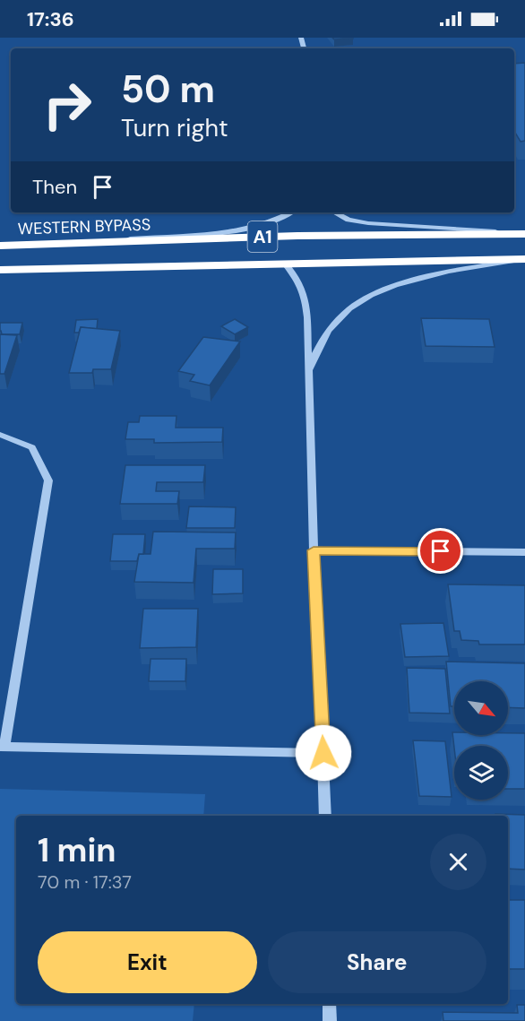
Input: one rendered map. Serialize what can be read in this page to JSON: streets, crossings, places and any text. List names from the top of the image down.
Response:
{
  "streets": {
    "highway": ["WESTERN BYPASS", "A1"]
  },
  "north": "bottom right",
  "page": {
    "status": "17:36",
    "turn": ["50 m", "Turn right"],
    "then": "Then",
    "heading": ["1 min", "70 m · 17:37"],
    "buttons": ["Exit", "Share"]
  }
}
